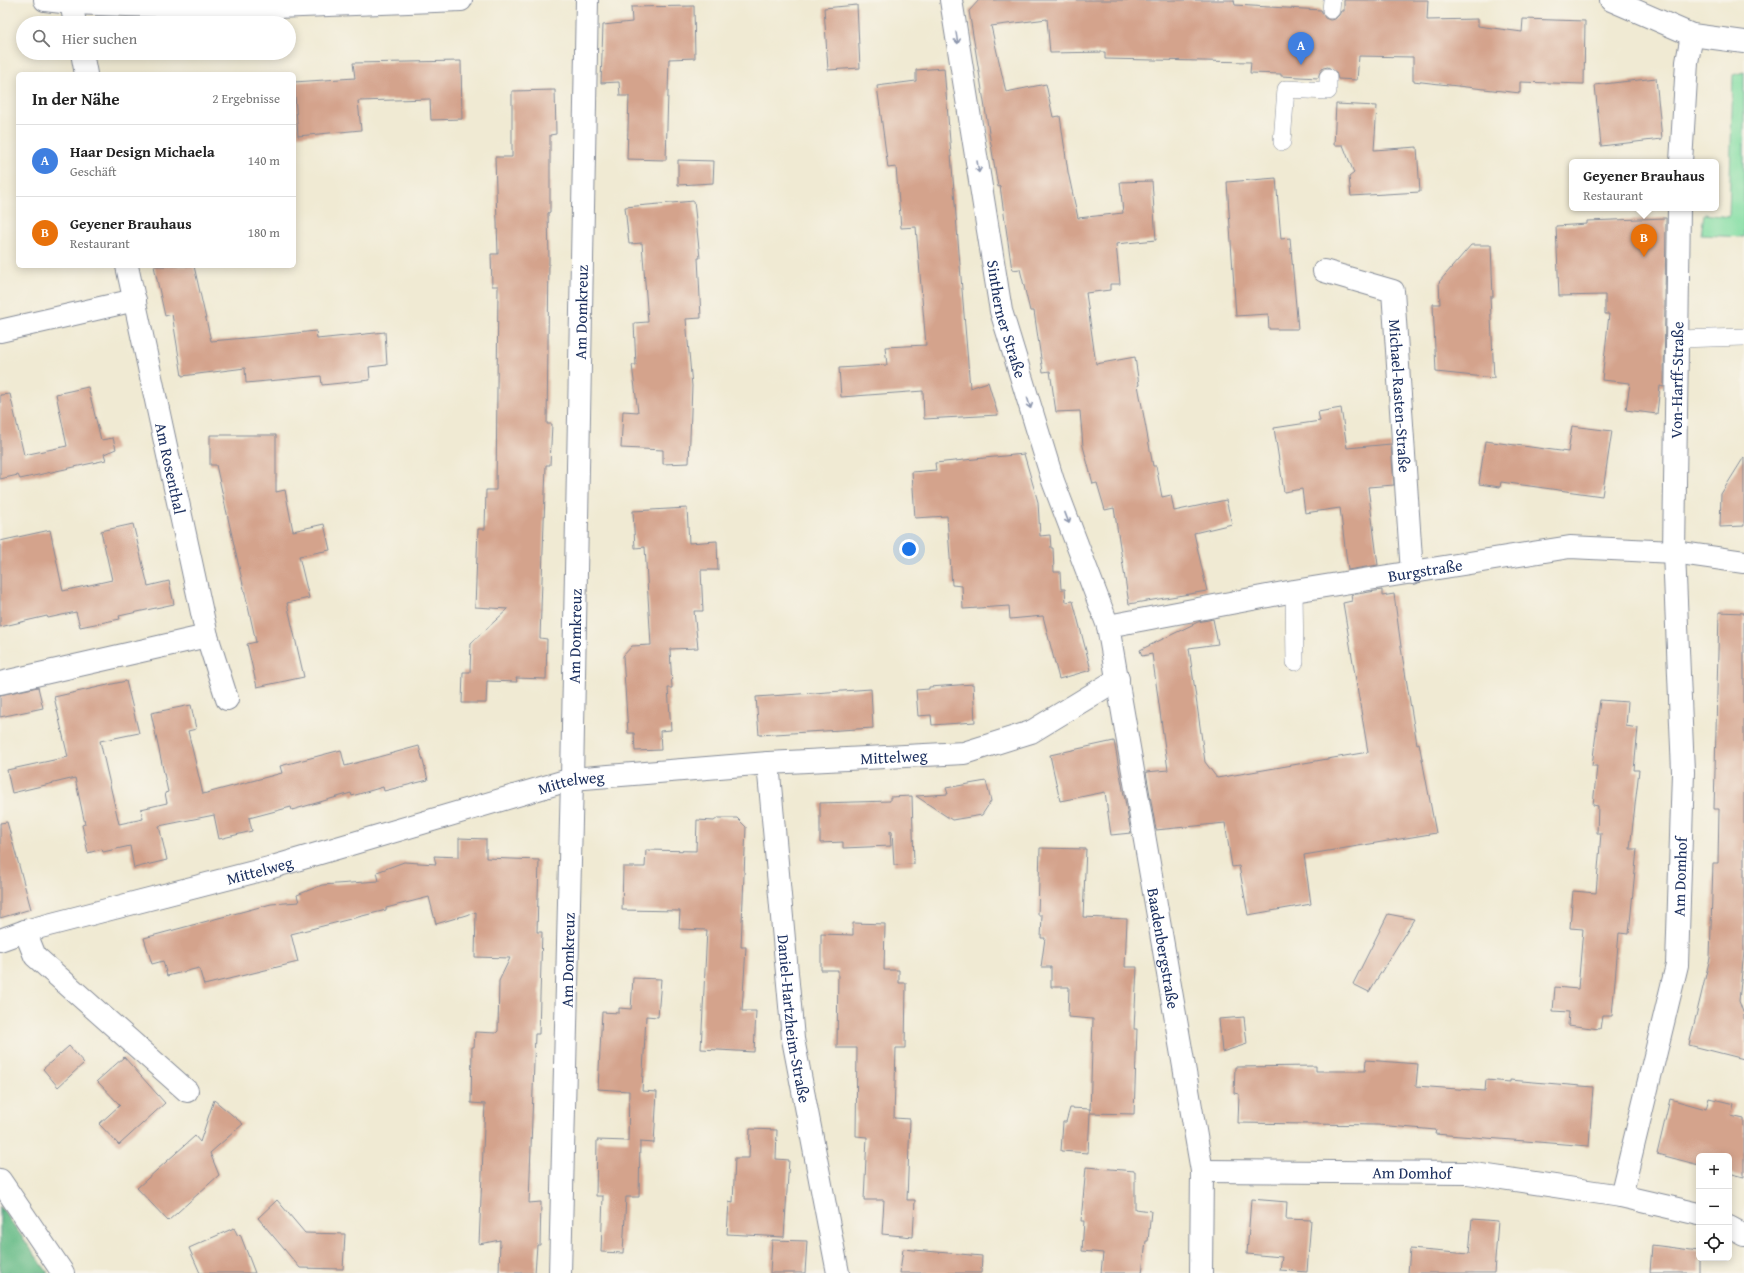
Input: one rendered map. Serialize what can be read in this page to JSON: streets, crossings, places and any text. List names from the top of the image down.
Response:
{
  "streets": {
    "street": [
      "Am Domkreuz",
      "Sintherner Straße",
      "Von-Harff-Straße",
      "Michael-Rasten-Straße",
      "Am Rosenthal",
      "Burgstraße",
      "Mittelweg",
      "Am Domhof",
      "Baadenbergstraße",
      "Daniel-Hartzheim-Straße"
    ]
  },
  "crossings": [
    ["Am Domkreuz", "Mittelweg"],
    ["Sintherner Straße", "Burgstraße"],
    ["Sintherner Straße", "Baadenbergstraße"],
    ["Von-Harff-Straße", "Burgstraße"],
    ["Von-Harff-Straße", "Am Domhof"],
    ["Michael-Rasten-Straße", "Burgstraße"],
    ["Burgstraße", "Am Domhof"],
    ["Burgstraße", "Baadenbergstraße"],
    ["Mittelweg", "Baadenbergstraße"],
    ["Mittelweg", "Daniel-Hartzheim-Straße"],
    ["Am Domhof", "Baadenbergstraße"]
  ],
  "one_way": ["Sintherner Straße"],
  "page": {
    "search": "Hier suchen",
    "pins": ["A", "B"],
    "heading": ["In der Nähe", "2 Ergebnisse"],
    "list": [
      {
        "mark": "A",
        "name": "Haar Design Michaela",
        "note": "Geschäft",
        "value": "140 m"
      },
      {
        "mark": "B",
        "name": "Geyener Brauhaus",
        "note": "Restaurant",
        "value": "180 m"
      }
    ],
    "popup": ["Geyener Brauhaus", "Restaurant"],
    "map_buttons": ["+", "−"]
  }
}
